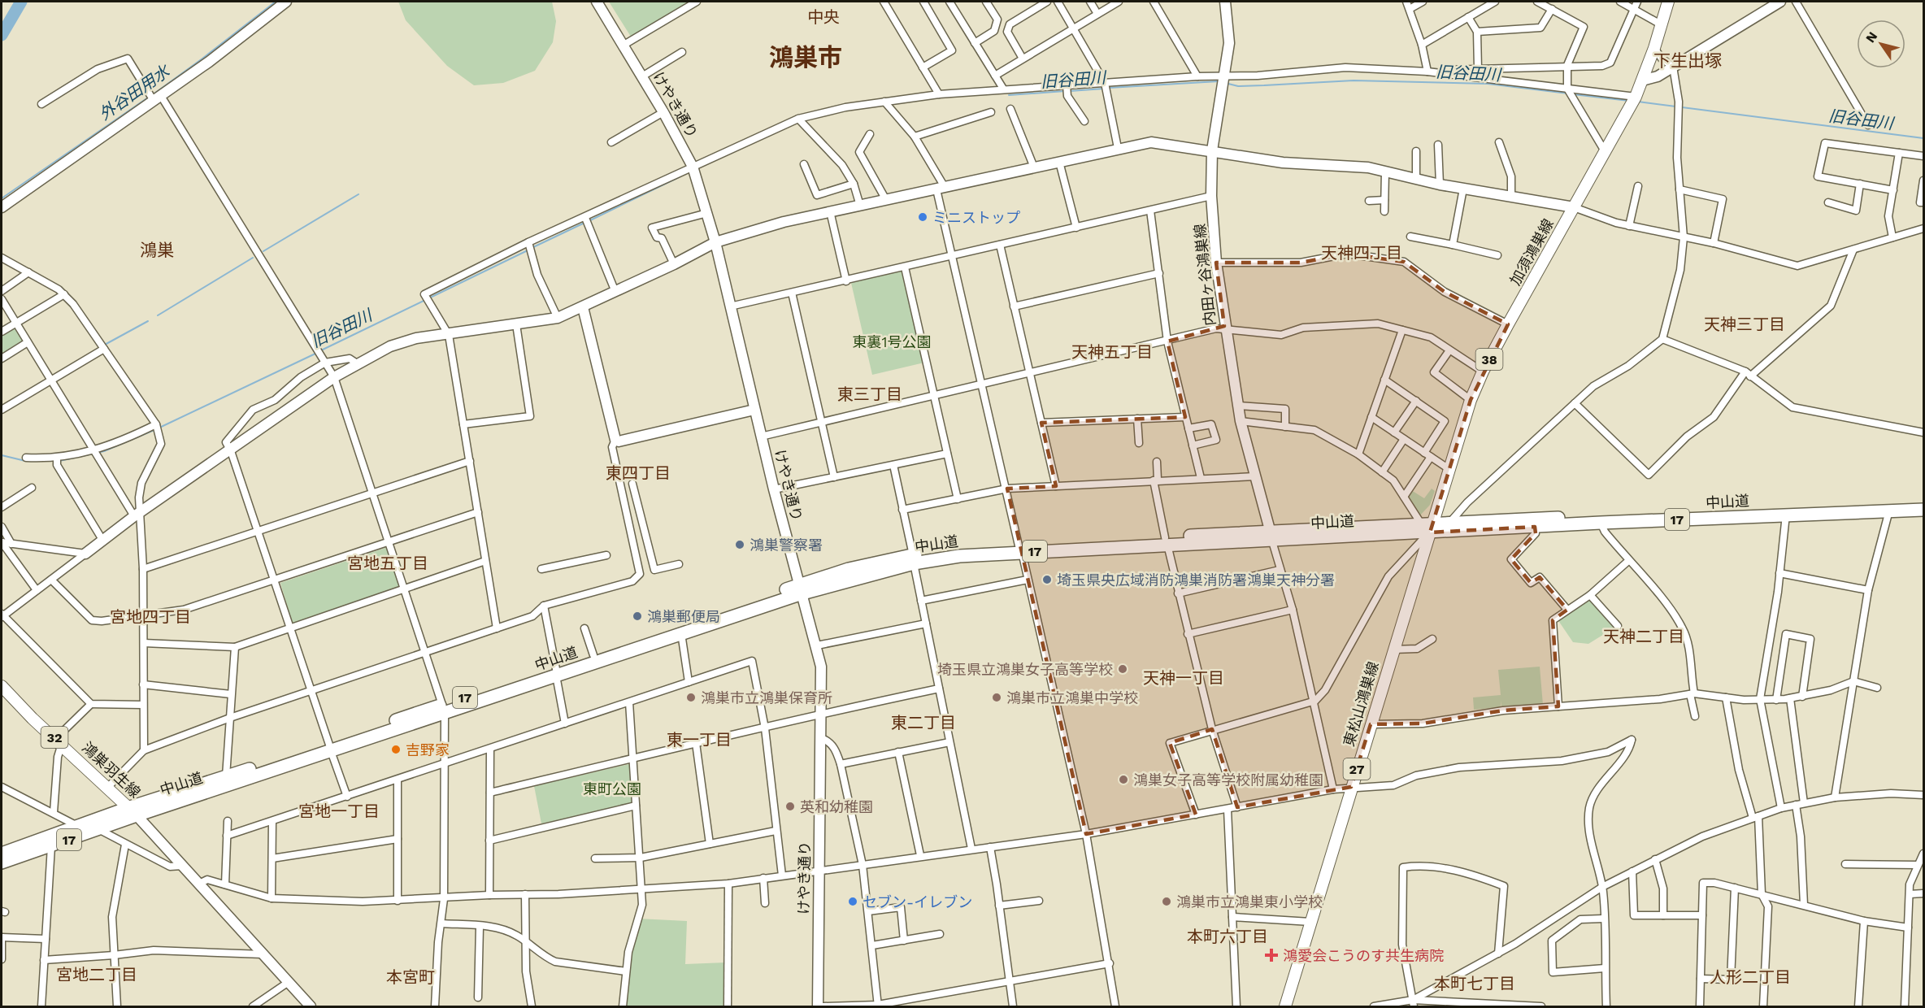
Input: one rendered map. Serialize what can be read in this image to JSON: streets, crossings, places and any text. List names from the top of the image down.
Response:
{
  "streets": {
    "highway": ["中山道", "17"],
    "main road": [
      "加須鴻巣線",
      "38",
      "東松山鴻巣線",
      "32",
      "27",
      "鴻巣羽生線"
    ],
    "street": ["けやき通り", "内田ヶ谷鴻巣線"]
  },
  "crossings": [
    ["けやき通り", "中山道"],
    ["加須鴻巣線", "中山道"],
    ["加須鴻巣線", "東松山鴻巣線"],
    ["内田ヶ谷鴻巣線", "中山道"],
    ["中山道", "東松山鴻巣線"],
    ["中山道", "鴻巣羽生線"]
  ],
  "districts": [
    "中央",
    "鴻巣市",
    "下生出塚",
    "鴻巣",
    "天神四丁目",
    "天神三丁目",
    "天神五丁目",
    "東三丁目",
    "東四丁目",
    "宮地五丁目",
    "宮地四丁目",
    "天神二丁目",
    "天神一丁目",
    "東二丁目",
    "東一丁目",
    "宮地一丁目",
    "本町六丁目",
    "宮地二丁目",
    "本宮町",
    "人形二丁目",
    "本町七丁目"
  ],
  "water": ["旧谷田川", "外谷田用水"],
  "parks": ["東裏1号公園", "東町公園"],
  "places": {
    "other": [
      "ミニストップ",
      "鴻巣警察署",
      "埼玉県央広域消防鴻巣消防署鴻巣天神分署",
      "鴻巣郵便局",
      "埼玉県立鴻巣女子高等学校",
      "鴻巣市立鴻巣保育所",
      "鴻巣市立鴻巣中学校",
      "吉野家",
      "鴻巣女子高等学校附属幼稚園",
      "英和幼稚園",
      "セブン-イレブン",
      "鴻巣市立鴻巣東小学校"
    ],
    "health": ["鴻愛会こうのす共生病院"]
  },
  "north": "top left"
}
